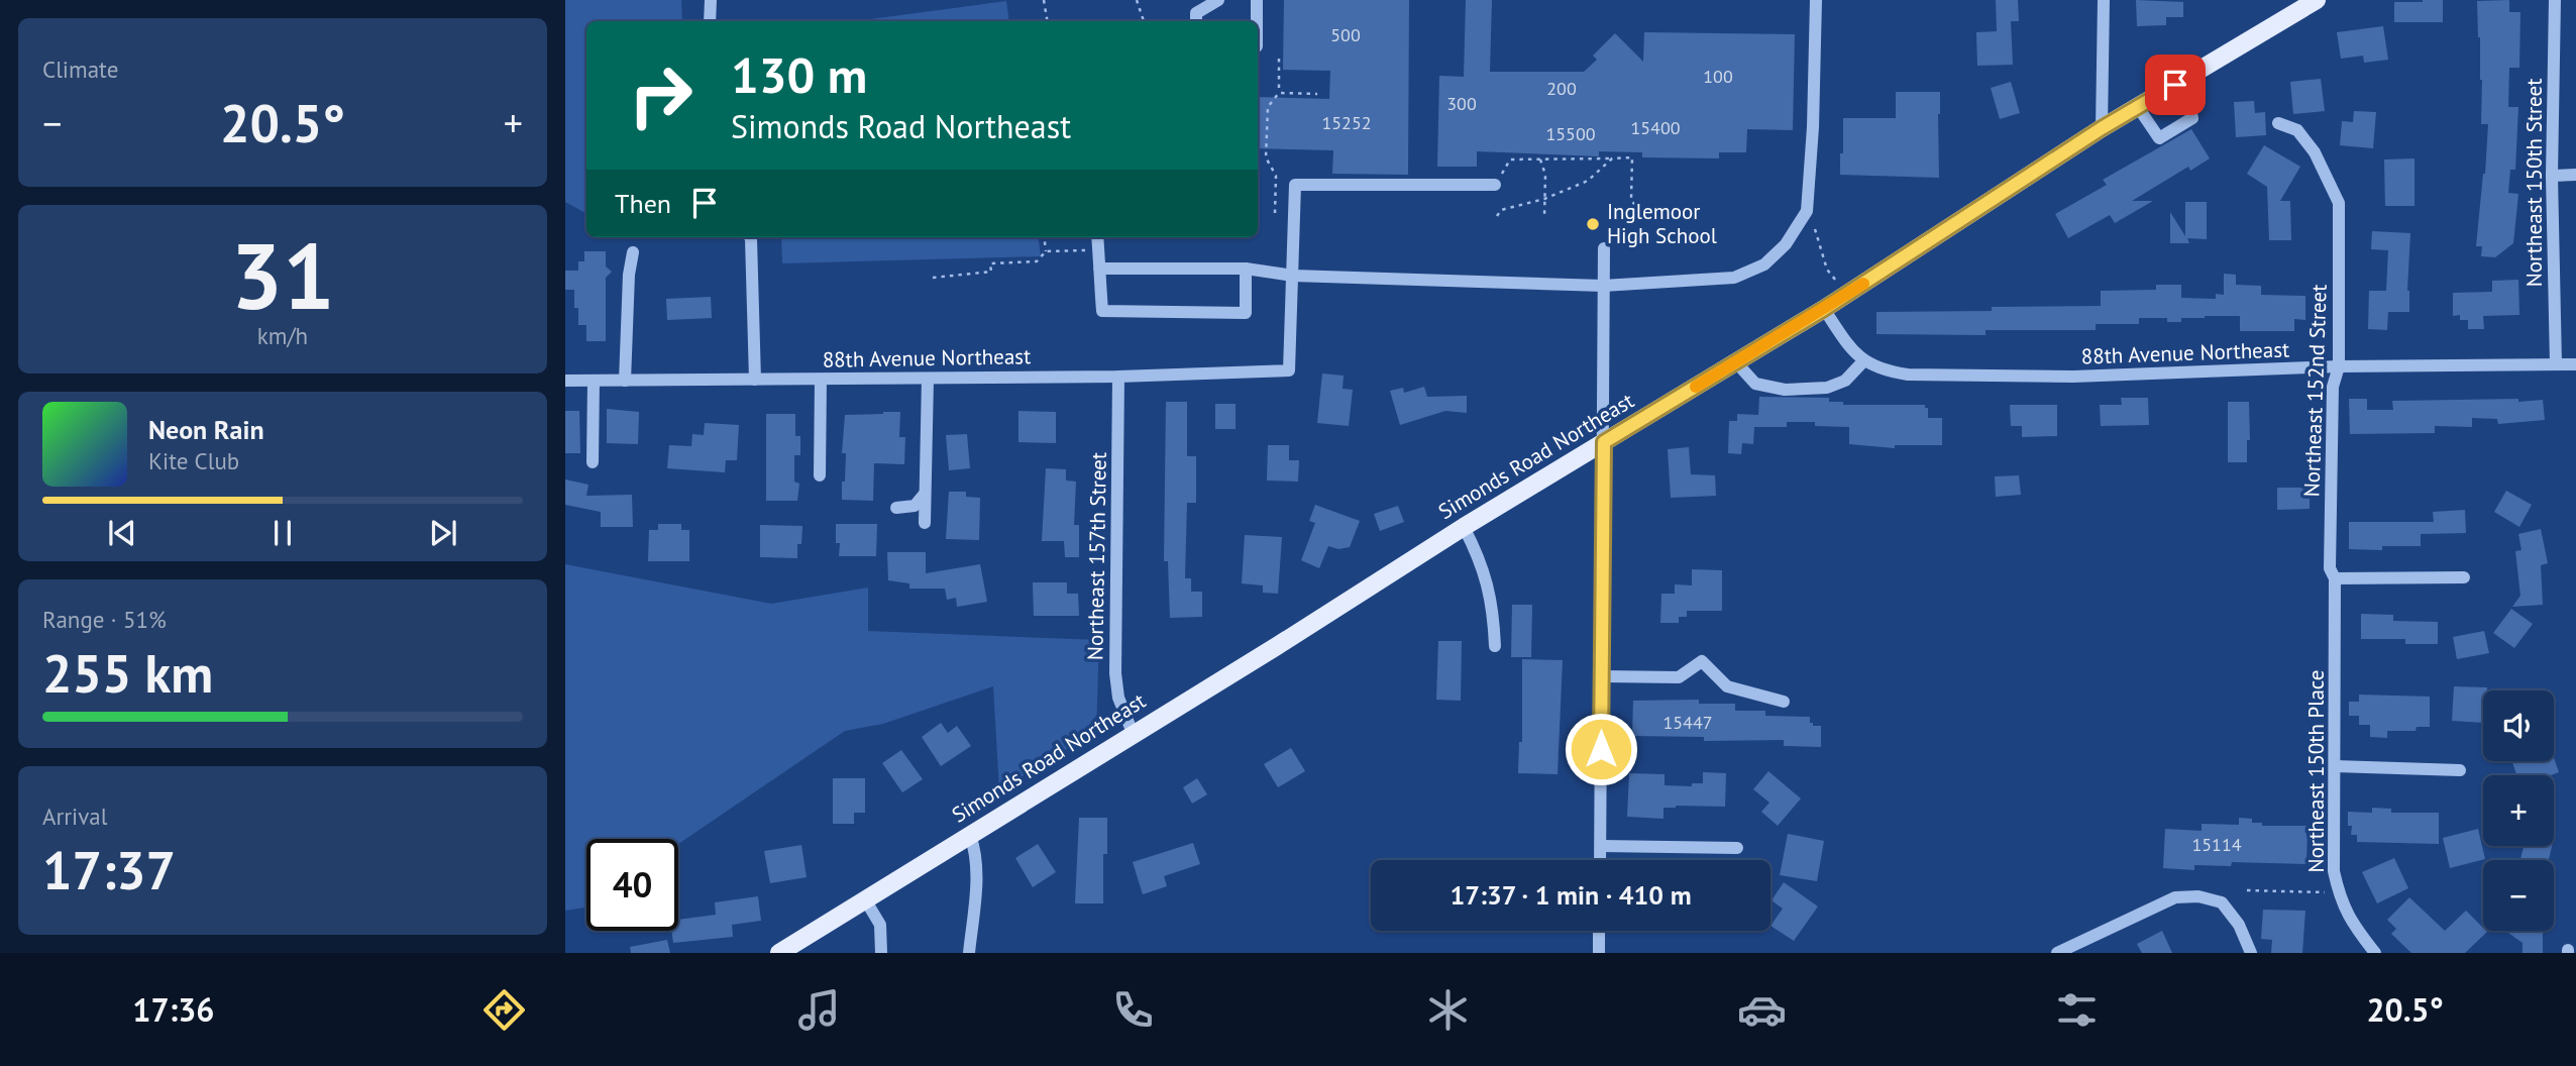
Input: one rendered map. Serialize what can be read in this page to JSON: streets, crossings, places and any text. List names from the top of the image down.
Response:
{
  "streets": {
    "main road": ["Simonds Road Northeast"],
    "street": [
      "Northeast 150th Street",
      "88th Avenue Northeast",
      "Northeast 152nd Street",
      "Northeast 157th Street",
      "Northeast 150th Place"
    ]
  },
  "crossings": [
    ["Northeast 150th Street", "88th Avenue Northeast"],
    ["88th Avenue Northeast", "Northeast 152nd Street"],
    ["88th Avenue Northeast", "Northeast 157th Street"],
    ["Northeast 152nd Street", "Northeast 150th Place"],
    ["Simonds Road Northeast", "Northeast 157th Street"]
  ],
  "places": ["Inglemoor High School"],
  "house_numbers": [
    "500",
    "100",
    "200",
    "300",
    "15252",
    "15400",
    "15500",
    "15447",
    "15114"
  ],
  "page": {
    "tile": [
      "Climate",
      ["31", "km/h"],
      ["Range · 51%", "255 km"],
      ["Arrival", "17:37"]
    ],
    "turn": ["130 m", "Simonds Road Northeast"],
    "heat": ["−", "20.5°", "+"],
    "then": "Then",
    "song": ["Neon Rain", "Kite Club"],
    "map_buttons": ["+", "−"],
    "limit": "40",
    "trip": "17:37 · 1 min · 410 m",
    "tabs": ["17:36", "20.5°"]
  }
}
